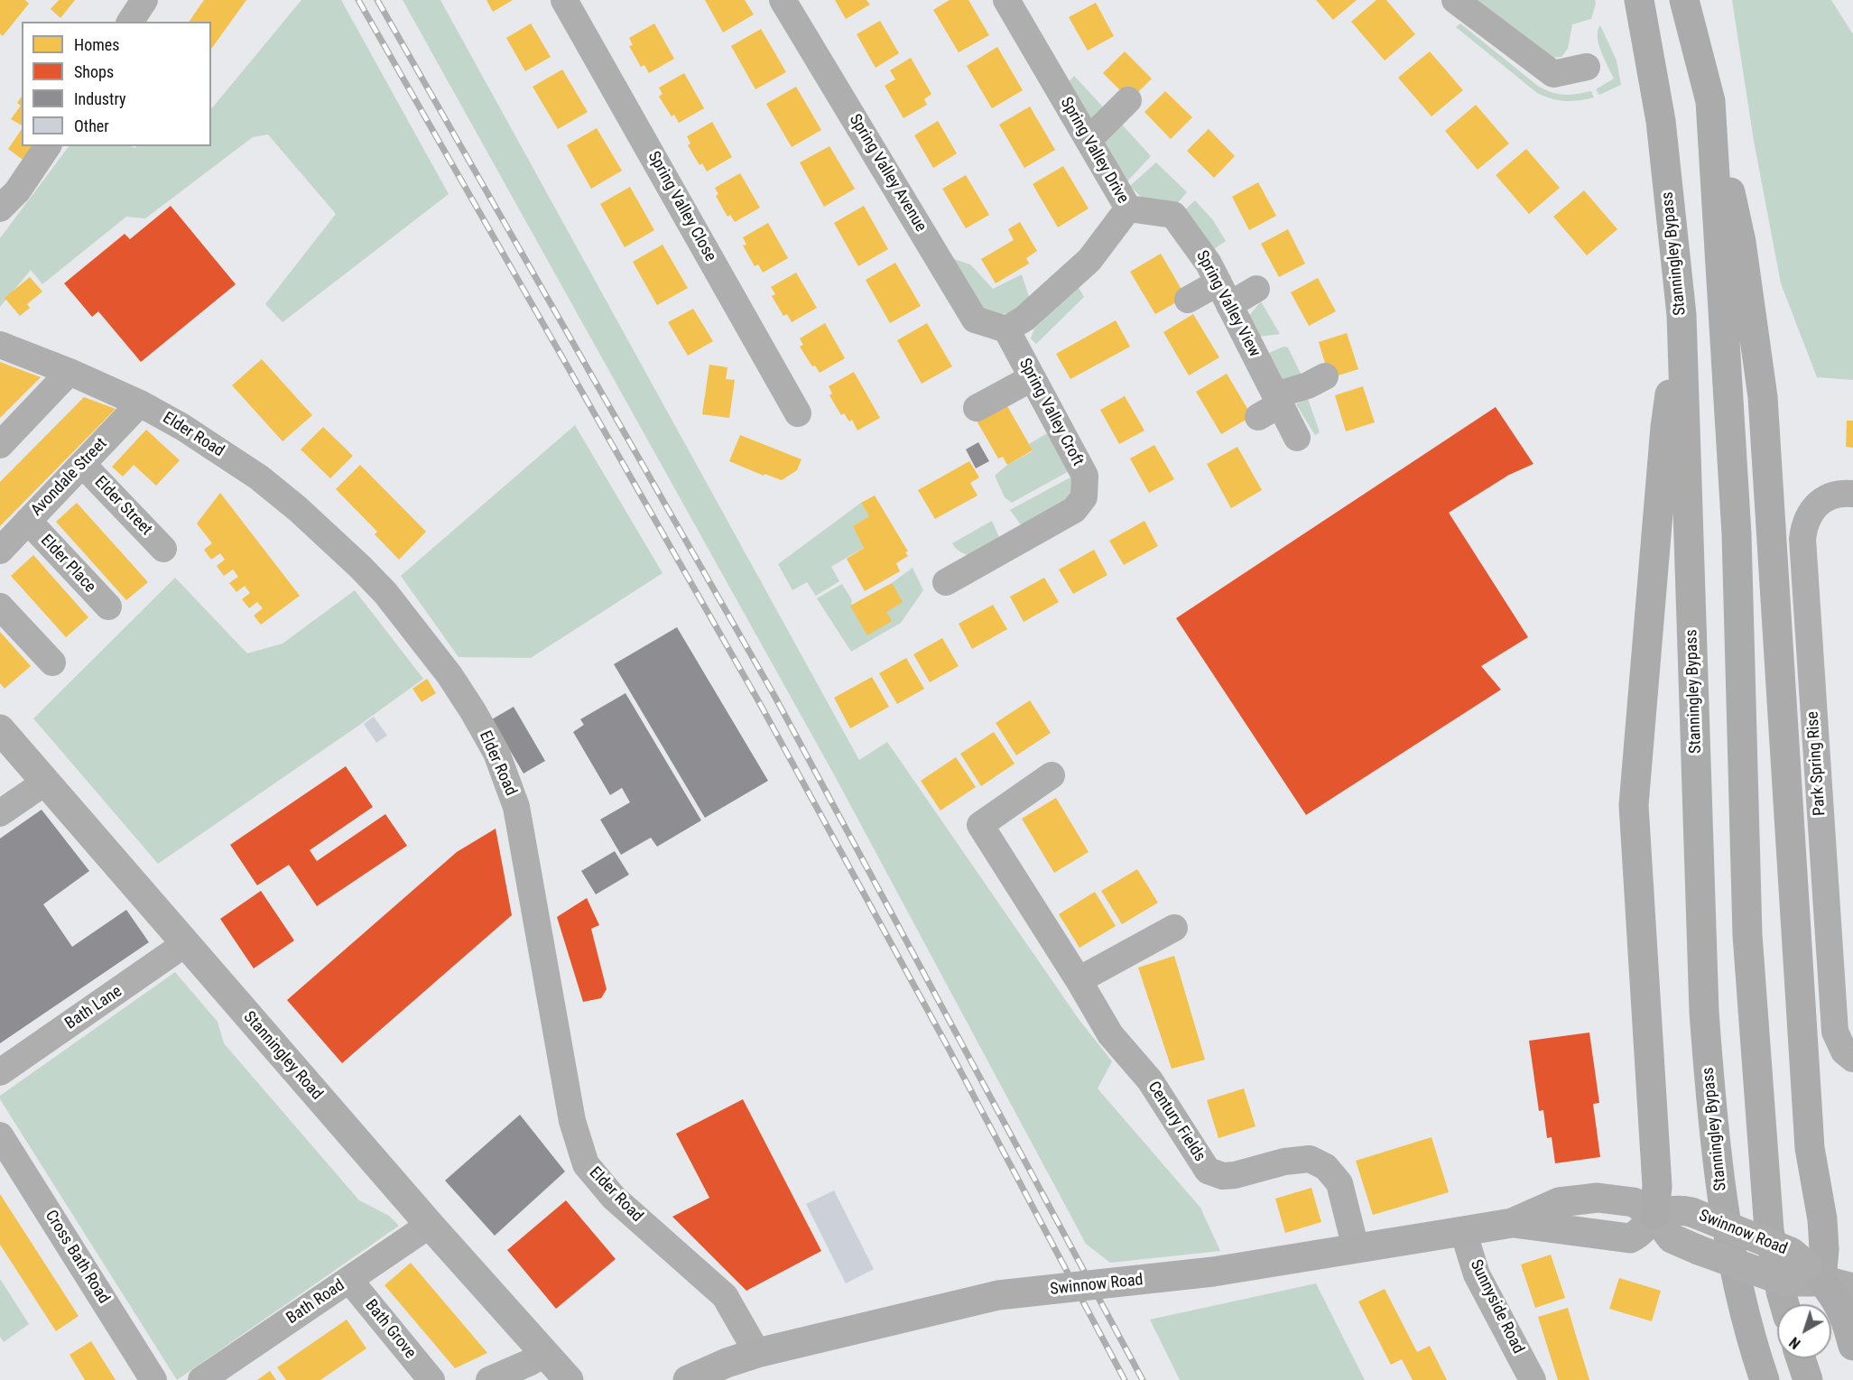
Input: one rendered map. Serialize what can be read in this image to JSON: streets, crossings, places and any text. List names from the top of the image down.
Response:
{
  "streets": {
    "highway": ["Stanningley Bypass"],
    "street": [
      "Spring Valley Drive",
      "Spring Valley Avenue",
      "Spring Valley Close",
      "Spring Valley View",
      "Spring Valley Croft",
      "Elder Road",
      "Avondale Street",
      "Elder Street",
      "Elder Place",
      "Park Spring Rise",
      "Bath Lane",
      "Stanningley Road",
      "Century Fields",
      "Swinnow Road",
      "Cross Bath Road",
      "Bath Road",
      "Sunnyside Road",
      "Bath Grove"
    ]
  },
  "crossings": [
    ["Spring Valley Drive", "Spring Valley Avenue"],
    ["Spring Valley Drive", "Spring Valley View"],
    ["Spring Valley Drive", "Spring Valley Croft"],
    ["Spring Valley Avenue", "Spring Valley Croft"],
    ["Elder Road", "Avondale Street"],
    ["Elder Road", "Swinnow Road"],
    ["Avondale Street", "Elder Street"],
    ["Avondale Street", "Elder Place"],
    ["Bath Lane", "Stanningley Road"],
    ["Stanningley Road", "Bath Road"],
    ["Century Fields", "Swinnow Road"],
    ["Swinnow Road", "Sunnyside Road"],
    ["Bath Road", "Bath Grove"]
  ],
  "legend": [
    "Homes",
    "Shops",
    "Industry",
    "Other"
  ],
  "north": "bottom left"
}
